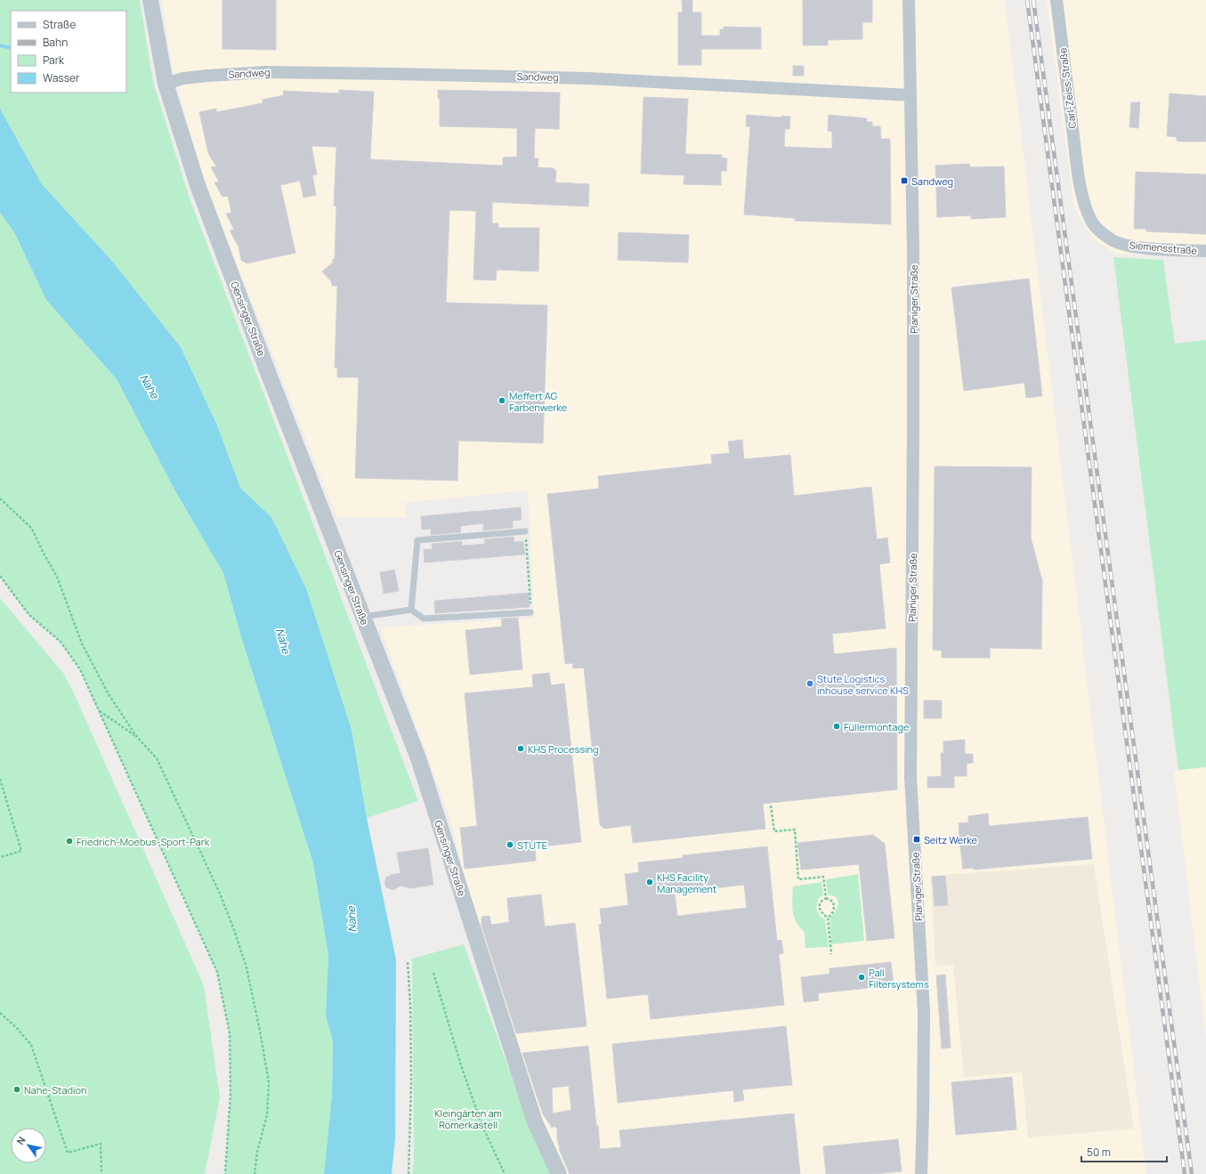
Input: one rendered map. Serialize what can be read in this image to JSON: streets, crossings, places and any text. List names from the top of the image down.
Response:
{
  "streets": {
    "street": [
      "Sandweg",
      "Carl-Zeiss-Straße",
      "Siemensstraße",
      "Planiger Straße",
      "Gensinger Straße"
    ]
  },
  "crossings": [
    ["Sandweg", "Planiger Straße"],
    ["Sandweg", "Gensinger Straße"],
    ["Carl-Zeiss-Straße", "Siemensstraße"]
  ],
  "water": ["Nahe"],
  "parks": ["Kleingärten am Römerkastell"],
  "places": {
    "transit": ["Sandweg", "Seitz Werke"],
    "other": [
      "Meffert AG Farbenwerke",
      "Stute Logistics inhouse service KHS",
      "Füllermontage",
      "KHS Processing",
      "Friedrich-Moebus-Sport-Park",
      "STUTE",
      "KHS Facility Management",
      "Pall Filtersystems",
      "Nahe-Stadion"
    ]
  },
  "legend": [
    "Straße",
    "Bahn",
    "Park",
    "Wasser"
  ],
  "scale_bar": "50 m",
  "north": "top left"
}
